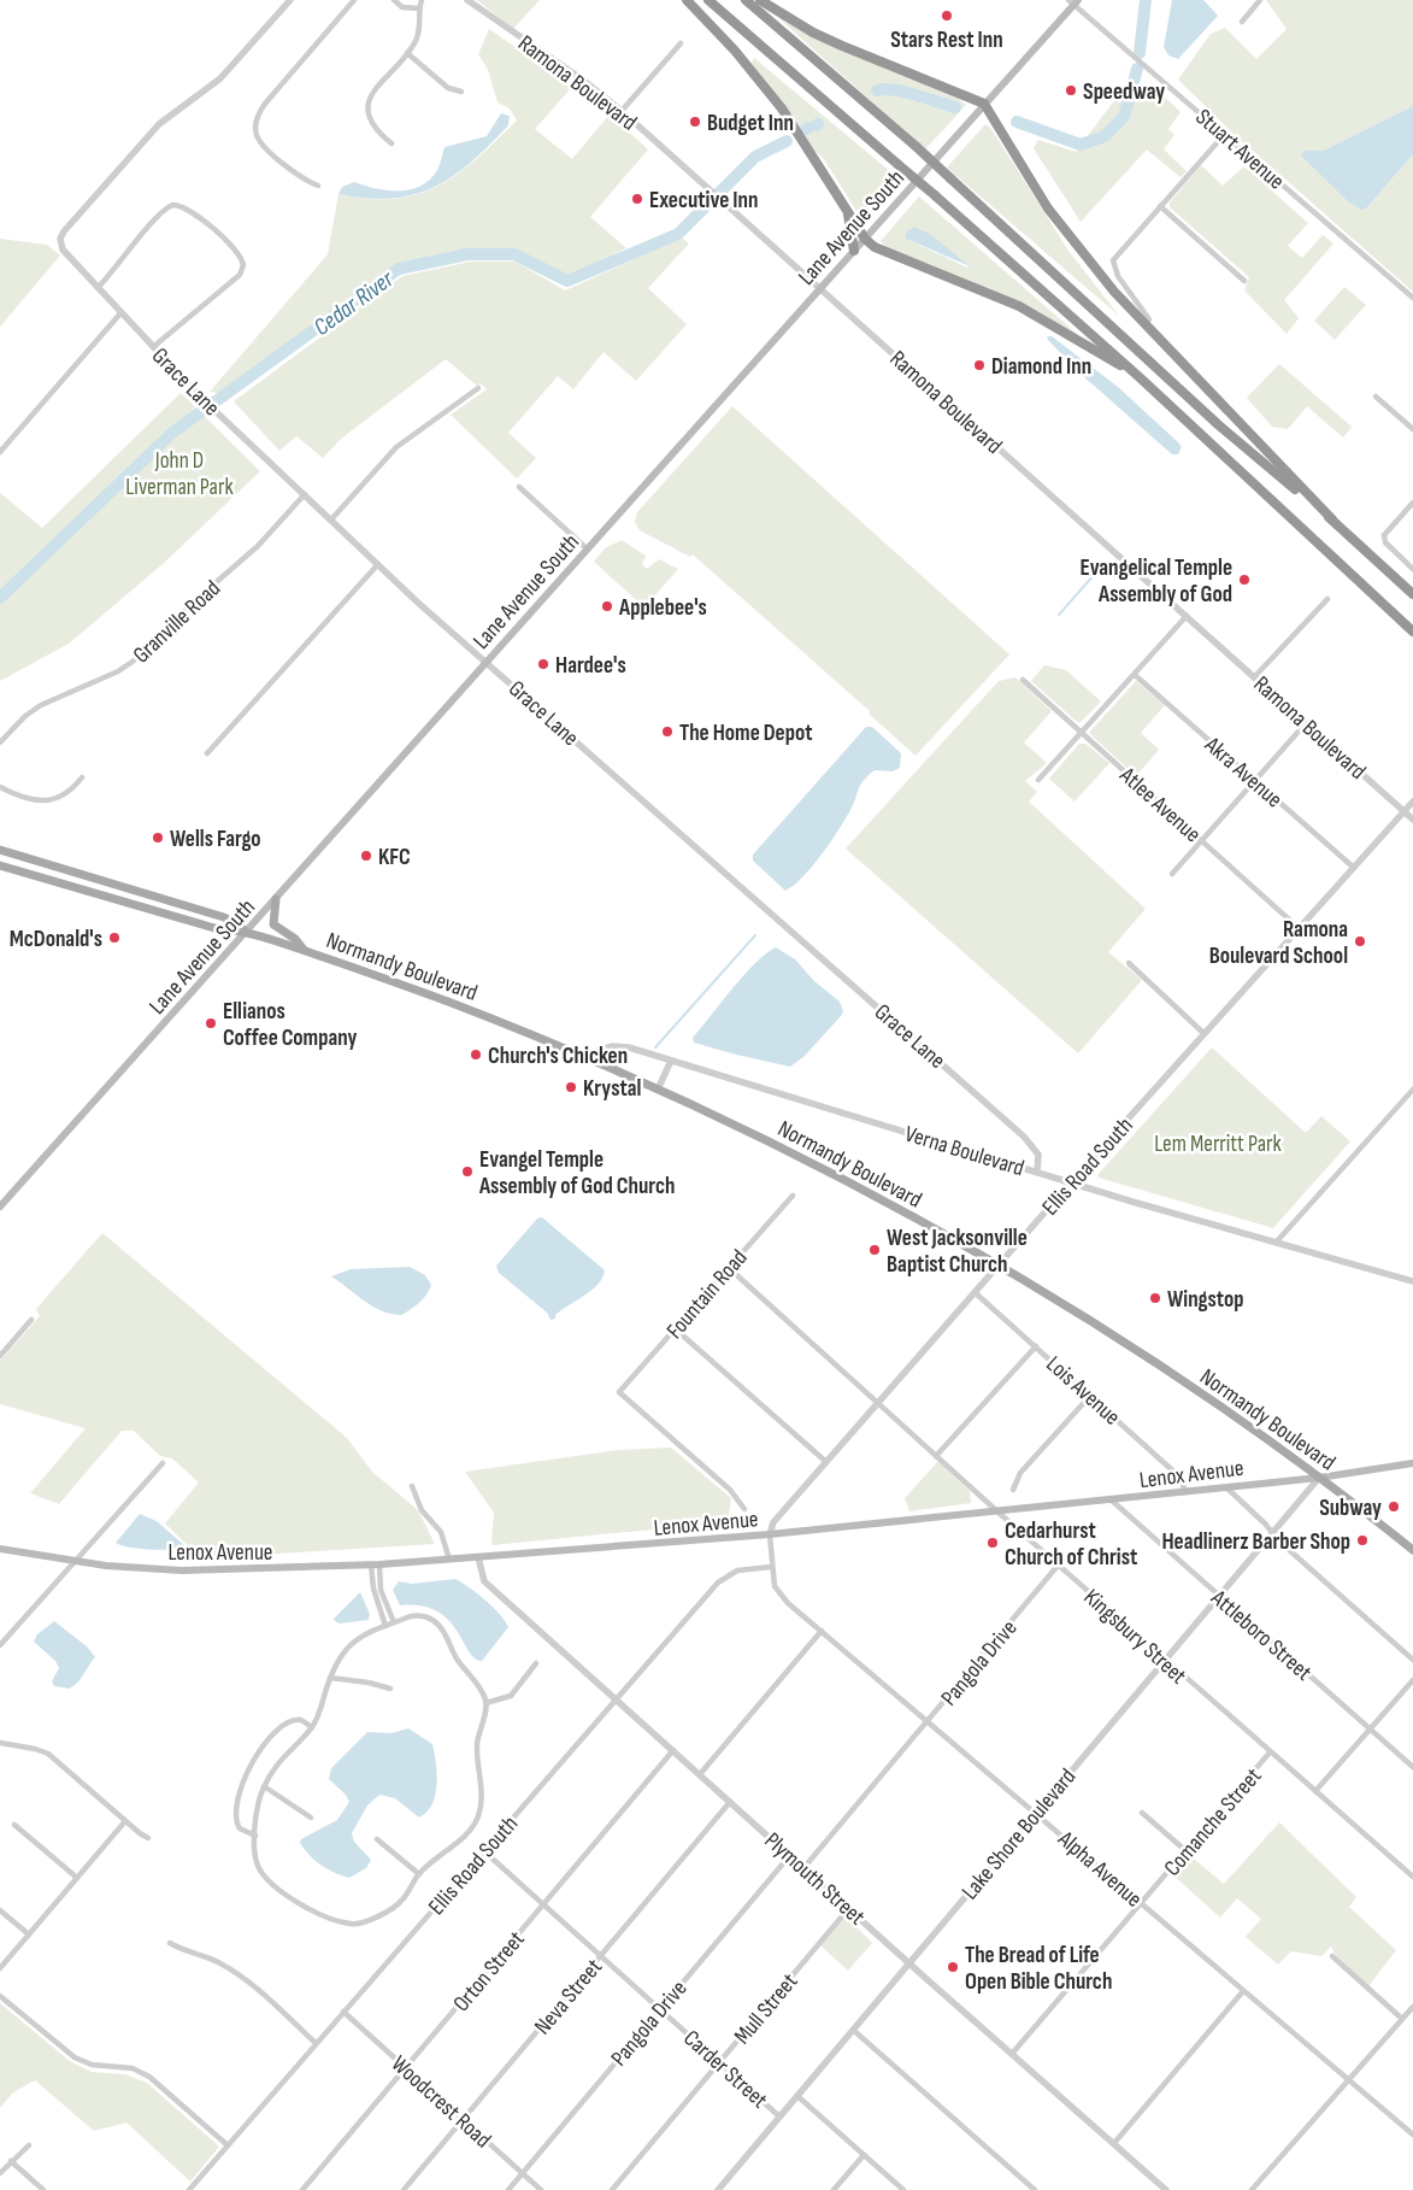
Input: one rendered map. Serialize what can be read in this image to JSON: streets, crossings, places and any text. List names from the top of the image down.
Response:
{
  "streets": {
    "main road": ["Lane Avenue South", "Normandy Boulevard", "Lenox Avenue"],
    "street": [
      "Ramona Boulevard",
      "Stuart Avenue",
      "Grace Lane",
      "Granville Road",
      "Akra Avenue",
      "Atlee Avenue",
      "Verna Boulevard",
      "Ellis Road South",
      "Fountain Road",
      "Lois Avenue",
      "Attleboro Street",
      "Kingsbury Street",
      "Pangola Drive",
      "Comanche Street",
      "Lake Shore Boulevard",
      "Alpha Avenue",
      "Plymouth Street",
      "Orton Street",
      "Neva Street",
      "Mull Street",
      "Carder Street",
      "Woodcrest Road"
    ]
  },
  "crossings": [
    ["Ramona Boulevard", "Lane Avenue South"],
    ["Ramona Boulevard", "Ellis Road South"],
    ["Stuart Avenue", "Lane Avenue South"],
    ["Lane Avenue South", "Grace Lane"],
    ["Lane Avenue South", "Normandy Boulevard"],
    ["Grace Lane", "Granville Road"],
    ["Grace Lane", "Verna Boulevard"],
    ["Akra Avenue", "Ellis Road South"],
    ["Atlee Avenue", "Ellis Road South"],
    ["Normandy Boulevard", "Verna Boulevard"],
    ["Normandy Boulevard", "Ellis Road South"],
    ["Normandy Boulevard", "Lenox Avenue"],
    ["Normandy Boulevard", "Lake Shore Boulevard"],
    ["Verna Boulevard", "Ellis Road South"],
    ["Ellis Road South", "Lois Avenue"],
    ["Ellis Road South", "Lenox Avenue"],
    ["Ellis Road South", "Kingsbury Street"],
    ["Ellis Road South", "Alpha Avenue"],
    ["Ellis Road South", "Plymouth Street"],
    ["Ellis Road South", "Carder Street"],
    ["Ellis Road South", "Woodcrest Road"],
    ["Fountain Road", "Kingsbury Street"],
    ["Lois Avenue", "Lenox Avenue"],
    ["Lenox Avenue", "Attleboro Street"],
    ["Lenox Avenue", "Kingsbury Street"],
    ["Lenox Avenue", "Lake Shore Boulevard"],
    ["Lenox Avenue", "Alpha Avenue"],
    ["Lenox Avenue", "Plymouth Street"],
    ["Attleboro Street", "Lake Shore Boulevard"],
    ["Kingsbury Street", "Pangola Drive"],
    ["Kingsbury Street", "Comanche Street"],
    ["Kingsbury Street", "Lake Shore Boulevard"],
    ["Pangola Drive", "Alpha Avenue"],
    ["Pangola Drive", "Plymouth Street"],
    ["Pangola Drive", "Carder Street"],
    ["Pangola Drive", "Woodcrest Road"],
    ["Comanche Street", "Alpha Avenue"],
    ["Comanche Street", "Plymouth Street"],
    ["Lake Shore Boulevard", "Alpha Avenue"],
    ["Lake Shore Boulevard", "Plymouth Street"],
    ["Lake Shore Boulevard", "Carder Street"],
    ["Plymouth Street", "Orton Street"],
    ["Plymouth Street", "Neva Street"],
    ["Plymouth Street", "Mull Street"],
    ["Orton Street", "Carder Street"],
    ["Orton Street", "Woodcrest Road"],
    ["Neva Street", "Carder Street"],
    ["Neva Street", "Woodcrest Road"],
    ["Mull Street", "Carder Street"]
  ],
  "water": ["Cedar River"],
  "parks": ["John D Liverman Park", "Lem Merritt Park"],
  "places": [
    "Stars Rest Inn",
    "Speedway",
    "Budget Inn",
    "Executive Inn",
    "Diamond Inn",
    "Evangelical Temple Assembly of God",
    "Applebee's",
    "Hardee's",
    "The Home Depot",
    "Wells Fargo",
    "KFC",
    "McDonald's",
    "Ramona Boulevard School",
    "Ellianos Coffee Company",
    "Church's Chicken",
    "Krystal",
    "Evangel Temple Assembly of God Church",
    "West Jacksonville Baptist Church",
    "Wingstop",
    "Subway",
    "Headlinerz Barber Shop",
    "Cedarhurst Church of Christ",
    "The Bread of Life Open Bible Church"
  ]
}
